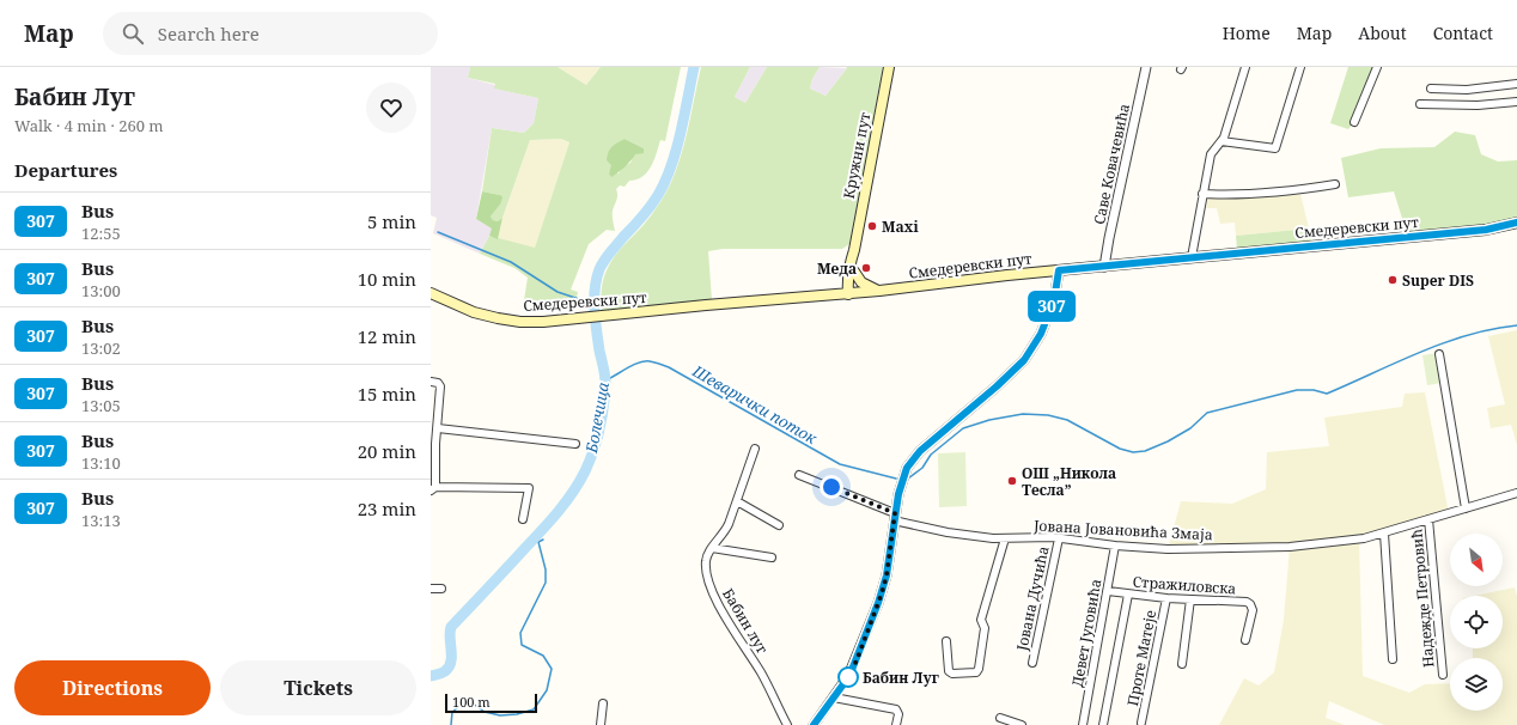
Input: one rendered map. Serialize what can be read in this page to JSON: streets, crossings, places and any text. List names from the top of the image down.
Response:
{
  "streets": {
    "main road": ["Кружни пут", "Смедеревски пут"],
    "street": [
      "Саве Ковачевића",
      "Јована Јовановића Змаја",
      "Стражиловска",
      "Јована Дучића",
      "Надежде Петровић",
      "Бабин луг",
      "Девет Југовића",
      "Проте Матеје"
    ]
  },
  "crossings": [
    ["Кружни пут", "Смедеревски пут"],
    ["Саве Ковачевића", "Смедеревски пут"],
    ["Јована Јовановића Змаја", "Јована Дучића"],
    ["Јована Јовановића Змаја", "Надежде Петровић"],
    ["Јована Јовановића Змаја", "Девет Југовића"],
    ["Стражиловска", "Девет Југовића"],
    ["Стражиловска", "Проте Матеје"]
  ],
  "water": ["Шеварички поток", "Болечица"],
  "places": [
    "Maxi",
    "Меда",
    "Super DIS",
    "ОШ „Никола Тесла”",
    "Бабин Луг"
  ],
  "lines": ["bus line 307"],
  "scale_bar": "100 m",
  "north": "bottom right",
  "page": {
    "header": "Map",
    "search": "Search here",
    "nav": [
      "Home",
      "Map",
      "About",
      "Contact"
    ],
    "heading": [
      ["Бабин Луг", "Walk · 4 min · 260 m"],
      "Departures"
    ],
    "on_map": "307",
    "list": [
      {
        "mark": "307",
        "name": "Bus",
        "note": "12:55",
        "value": "5 min"
      },
      {
        "mark": "307",
        "name": "Bus",
        "note": "13:00",
        "value": "10 min"
      },
      {
        "mark": "307",
        "name": "Bus",
        "note": "13:02",
        "value": "12 min"
      },
      {
        "mark": "307",
        "name": "Bus",
        "note": "13:05",
        "value": "15 min"
      },
      {
        "mark": "307",
        "name": "Bus",
        "note": "13:10",
        "value": "20 min"
      },
      {
        "mark": "307",
        "name": "Bus",
        "note": "13:13",
        "value": "23 min"
      }
    ],
    "buttons": ["Directions", "Tickets"],
    "scale": "100 m"
  }
}
